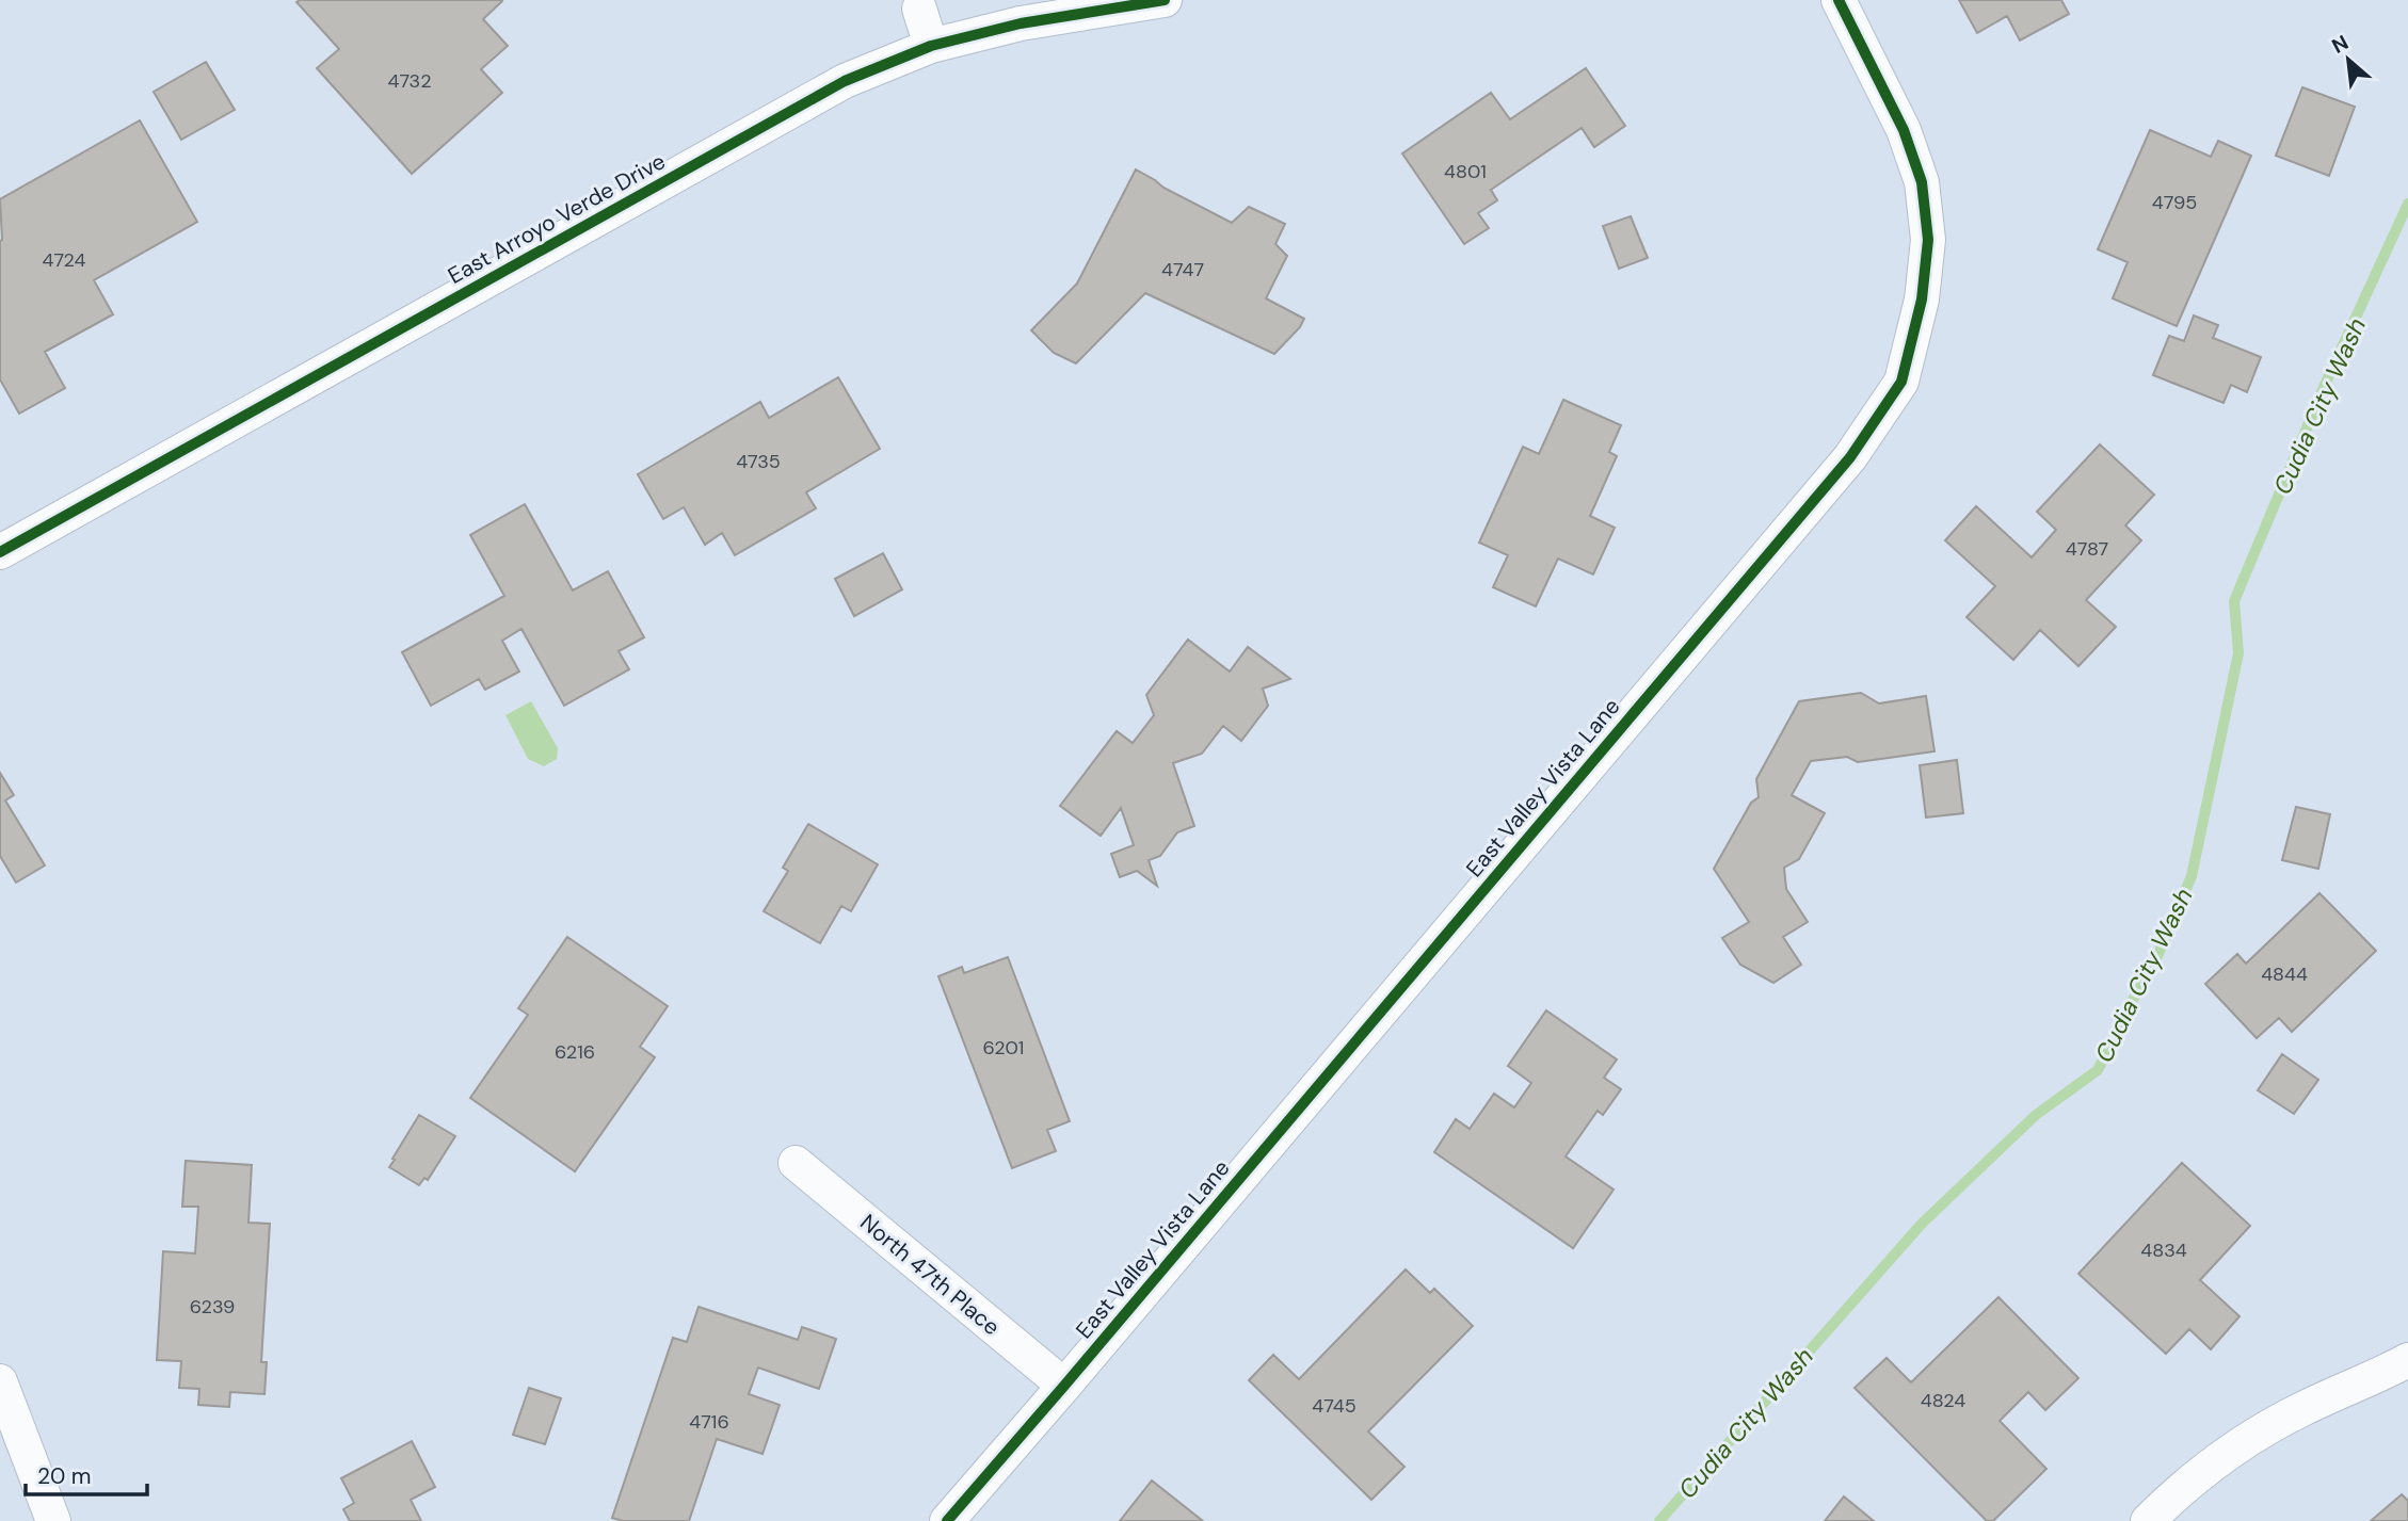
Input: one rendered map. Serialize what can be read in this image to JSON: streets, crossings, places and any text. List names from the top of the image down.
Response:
{
  "streets": {
    "street": ["East Arroyo Verde Drive", "East Valley Vista Lane", "North 47th Place"]
  },
  "crossings": [
    ["East Valley Vista Lane", "North 47th Place"]
  ],
  "water": ["Cudia City Wash"],
  "house_numbers": [
    "4732",
    "4801",
    "4795",
    "4724",
    "4747",
    "4735",
    "4787",
    "4844",
    "6201",
    "6216",
    "4834",
    "6239",
    "4824",
    "4745",
    "4716"
  ],
  "scale_bar": "20 m",
  "north": "top left"
}
